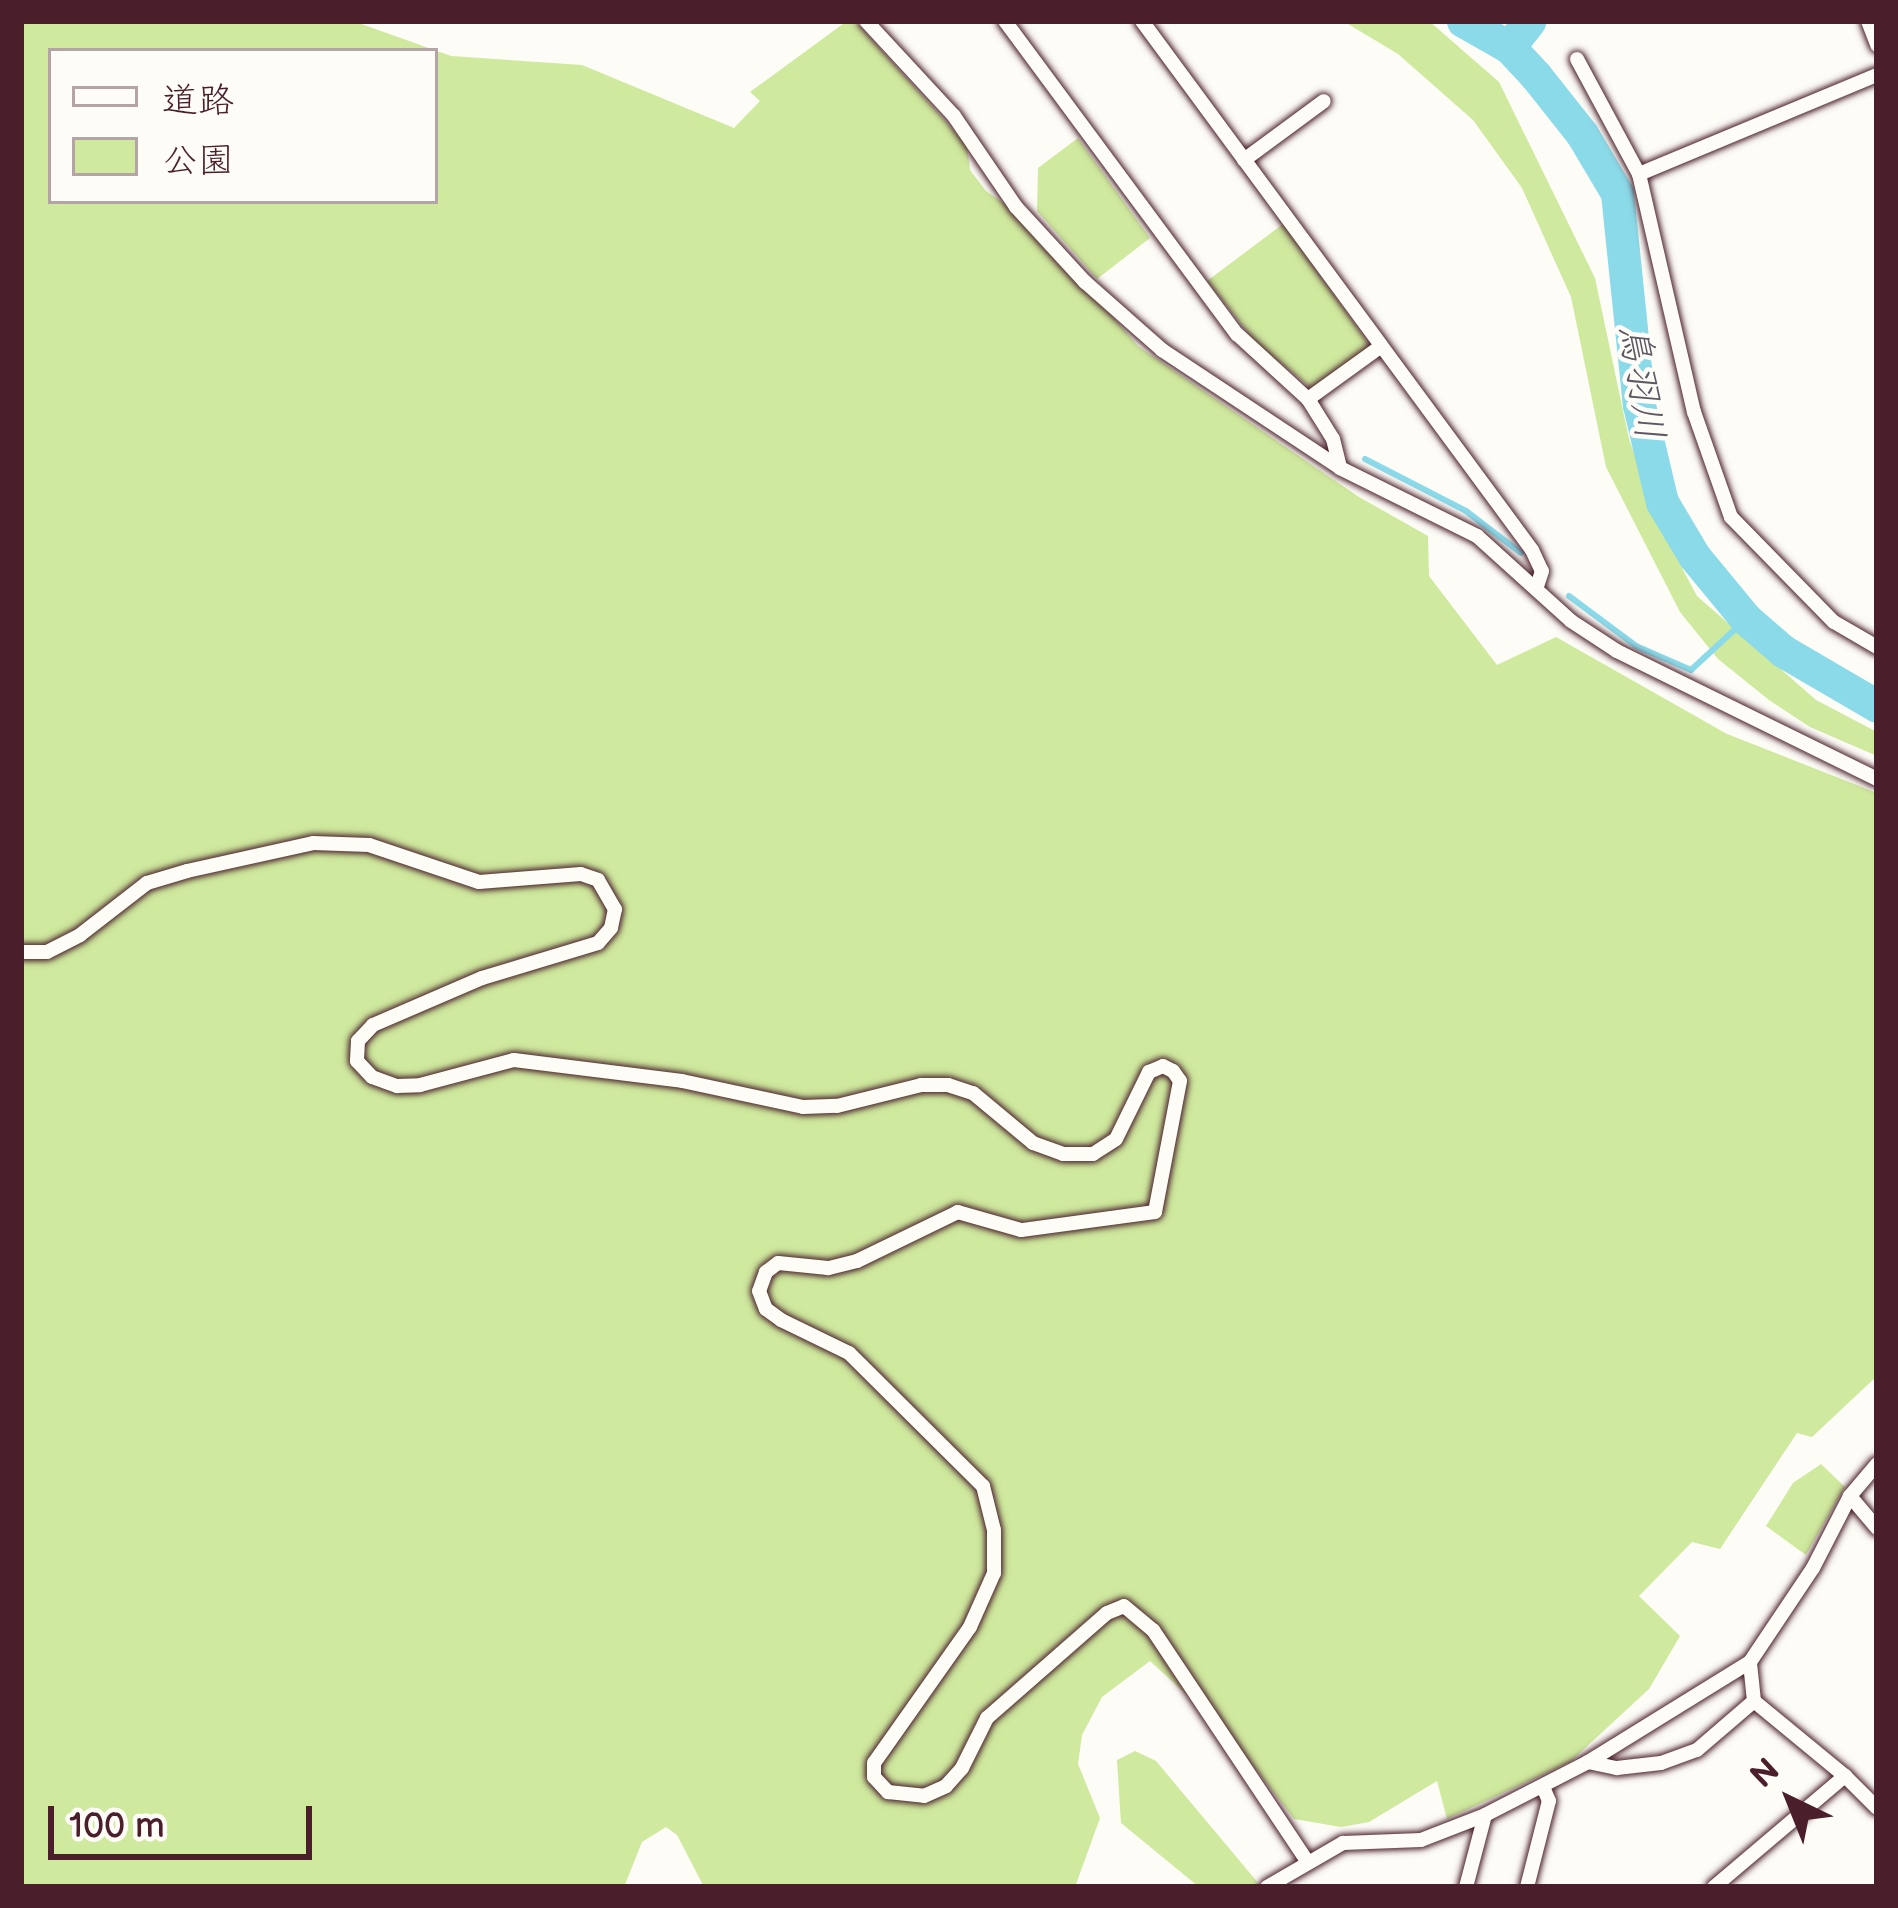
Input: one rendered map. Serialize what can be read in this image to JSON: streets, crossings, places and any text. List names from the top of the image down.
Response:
{
  "water": ["鳥羽川"],
  "legend": ["道路", "公園"],
  "scale_bar": "100 m",
  "north": "top left"
}
